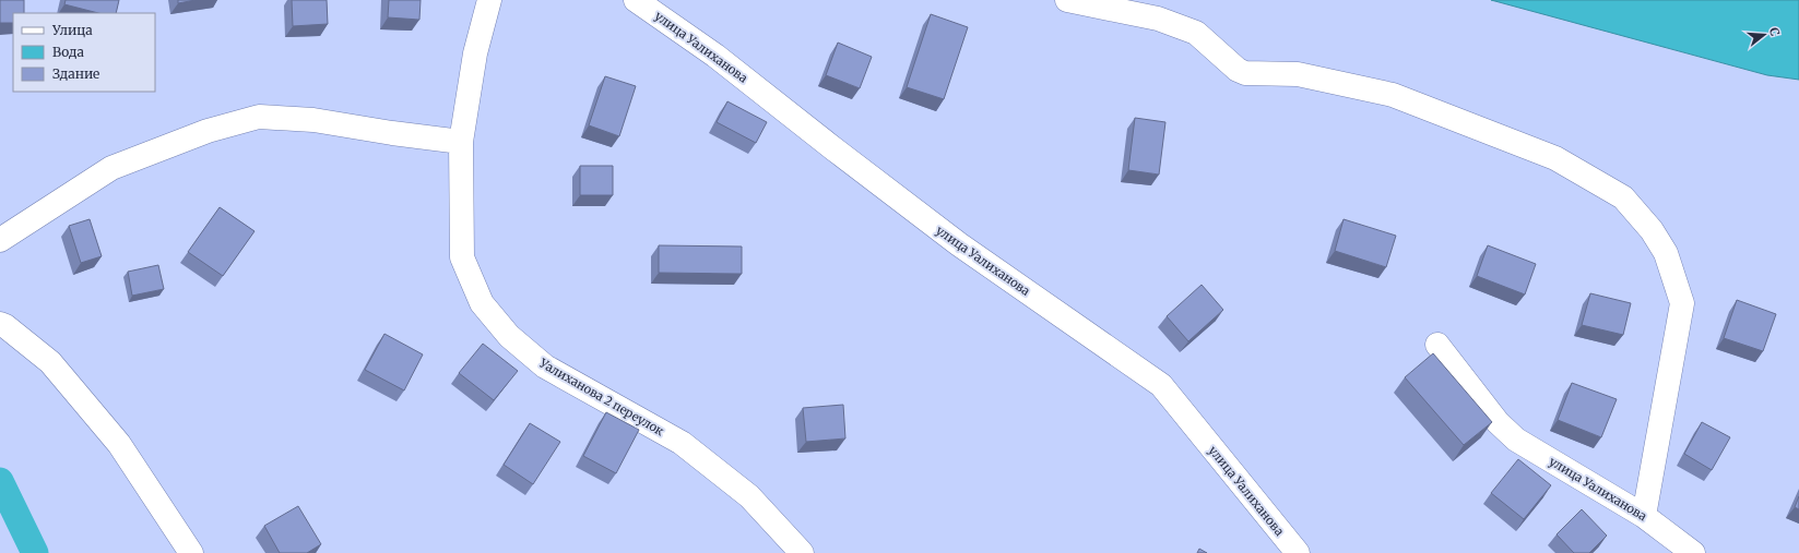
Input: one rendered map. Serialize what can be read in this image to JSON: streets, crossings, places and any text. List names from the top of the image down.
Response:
{
  "streets": {
    "street": ["улица Уалиханова", "Уалиханова 2 переулок"]
  },
  "legend": ["Улица", "Вода", "Здание"],
  "north": "right"
}
